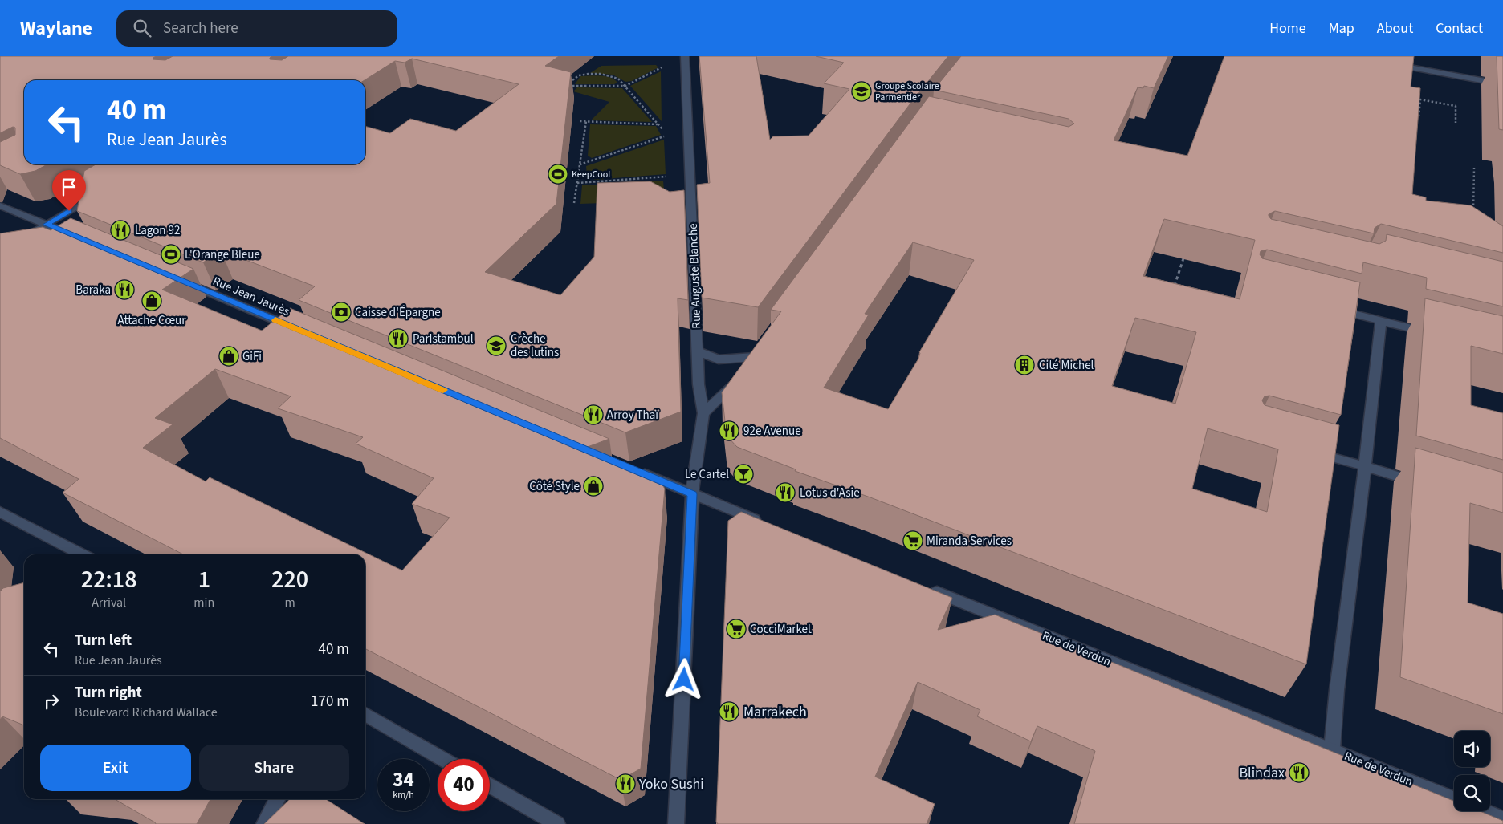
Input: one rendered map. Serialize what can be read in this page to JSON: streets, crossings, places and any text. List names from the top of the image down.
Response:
{
  "streets": {
    "street": ["Rue Auguste Blanche", "Rue Jean Jaurès", "Rue de Verdun"]
  },
  "places": {
    "school or university": ["Groupe Scolaire Parmentier", "Crèche des lutins"],
    "sports": ["KeepCool", "L'Orange Bleue"],
    "restaurant": [
      "Lagon 92",
      "Baraka",
      "ParIstambul",
      "Arroy Thaï",
      "92e Avenue",
      "Lotus d'Asie",
      "Marrakech",
      "Blindax",
      "Yoko Sushi"
    ],
    "shop": ["Attache Cœur", "GiFi", "Côté Style"],
    "bank": ["Caisse d'Épargne"],
    "building": ["Cité Michel"],
    "bar": ["Le Cartel"],
    "supermarket": ["Miranda Services", "CocciMarket"]
  },
  "page": {
    "header": "Waylane",
    "search": "Search here",
    "nav": [
      "Home",
      "Map",
      "About",
      "Contact"
    ],
    "turn": ["40 m", "Rue Jean Jaurès"],
    "eta": [
      "22:18",
      "Arrival",
      "1",
      "min",
      "220",
      "m"
    ],
    "list": [
      {
        "name": "Turn left",
        "note": "Rue Jean Jaurès",
        "value": "40 m"
      },
      {
        "name": "Turn right",
        "note": "Boulevard Richard Wallace",
        "value": "170 m"
      }
    ],
    "buttons": ["Exit", "Share"],
    "speed": "34 km/h",
    "limit": "40"
  }
}
